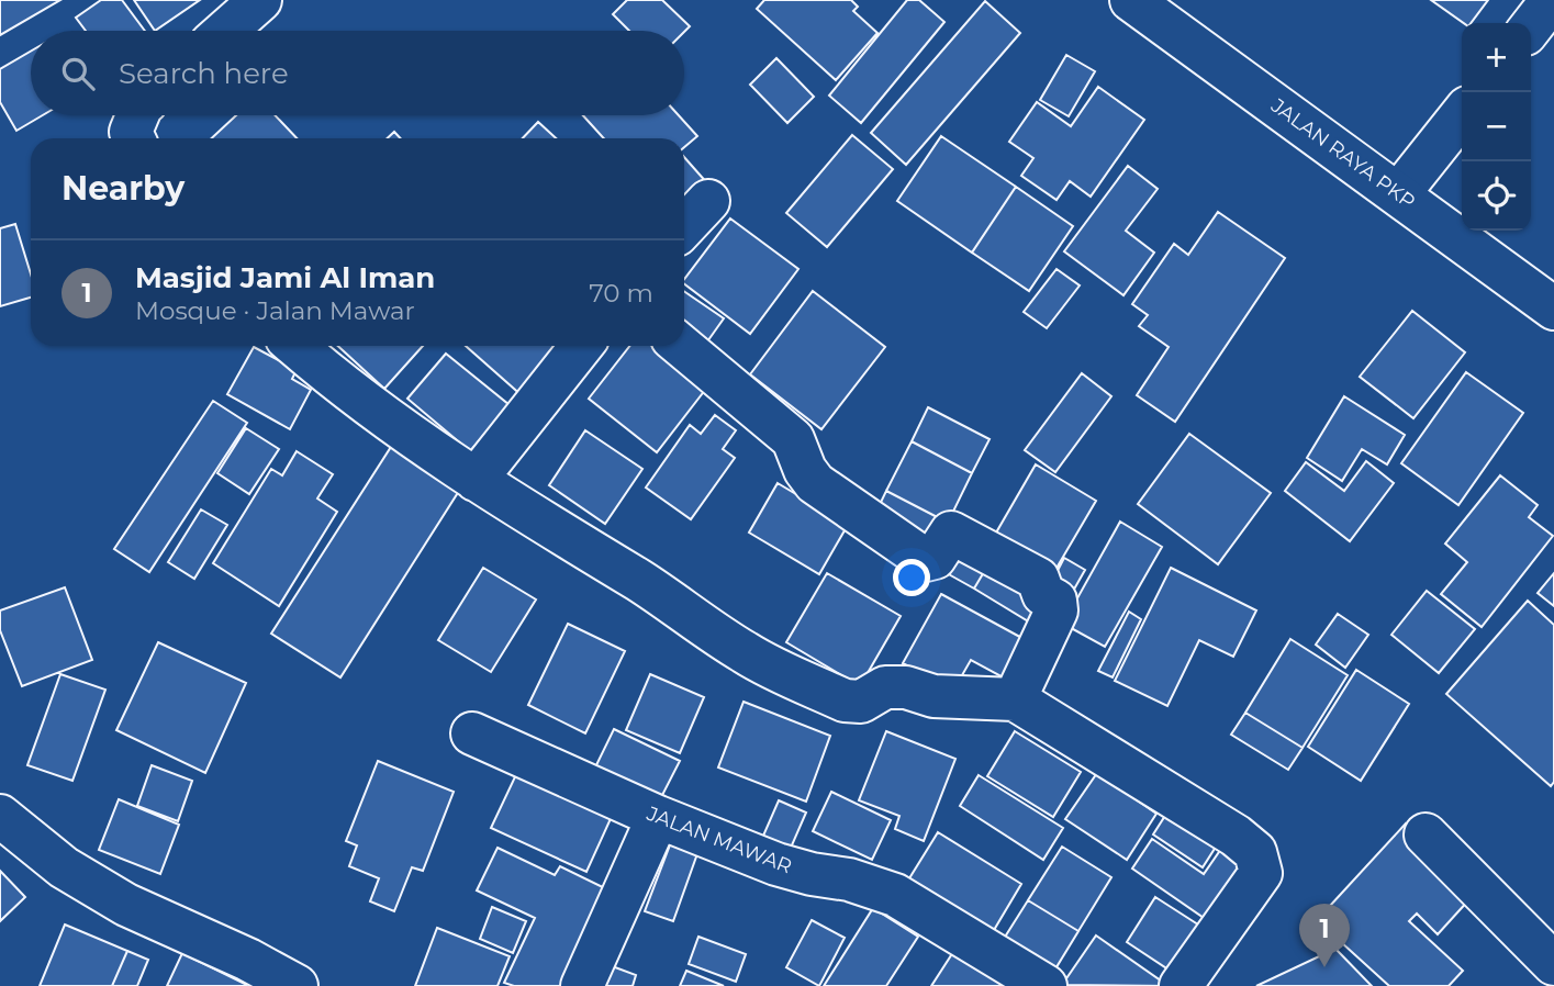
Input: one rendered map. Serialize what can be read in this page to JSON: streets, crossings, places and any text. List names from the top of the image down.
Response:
{
  "streets": {
    "street": ["JALAN RAYA PKP", "JALAN MAWAR"]
  },
  "page": {
    "map_buttons": ["+", "−"],
    "search": "Search here",
    "heading": "Nearby",
    "list": [
      {
        "mark": "1",
        "name": "Masjid Jami Al Iman",
        "note": "Mosque · Jalan Mawar",
        "value": "70 m"
      }
    ],
    "pins": "1"
  }
}
